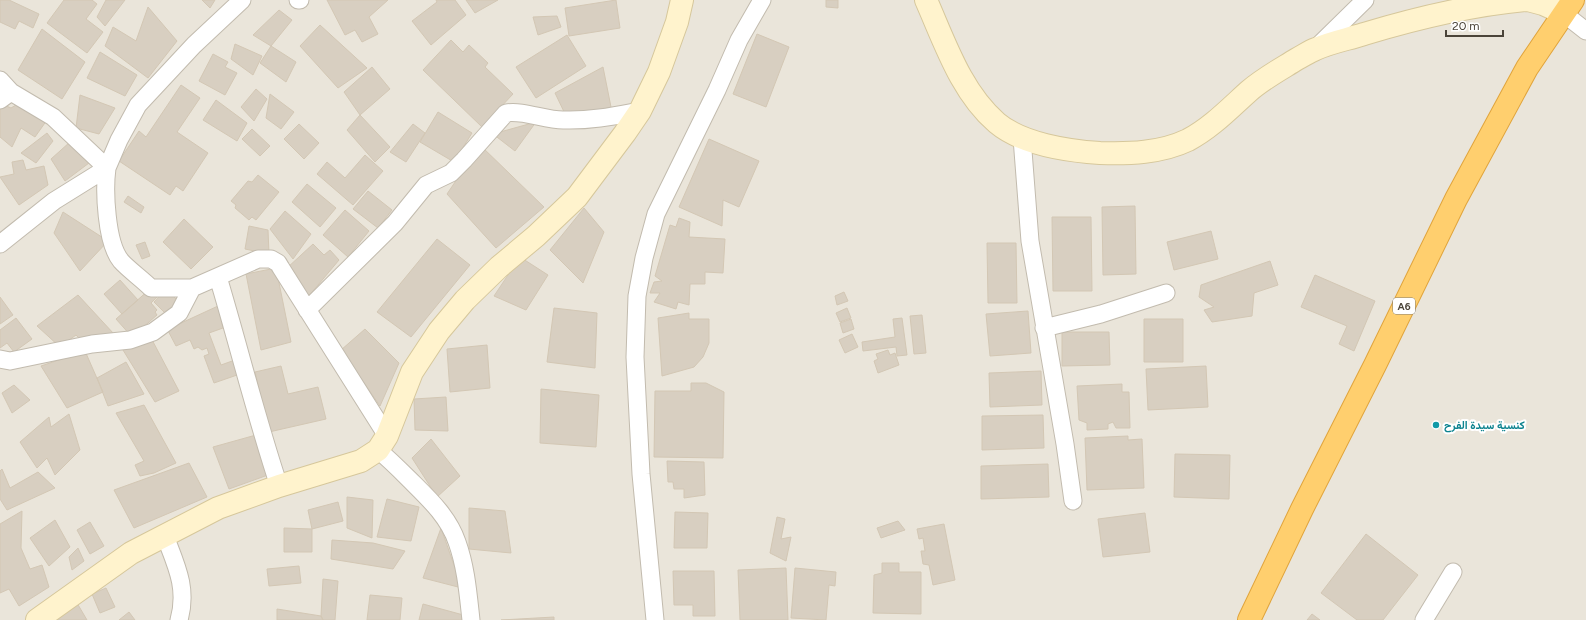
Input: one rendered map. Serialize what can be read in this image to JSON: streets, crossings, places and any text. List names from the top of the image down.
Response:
{
  "streets": {
    "highway": ["A6"]
  },
  "places": ["كنسية سيدة الفرح"],
  "scale_bar": "20 m"
}
